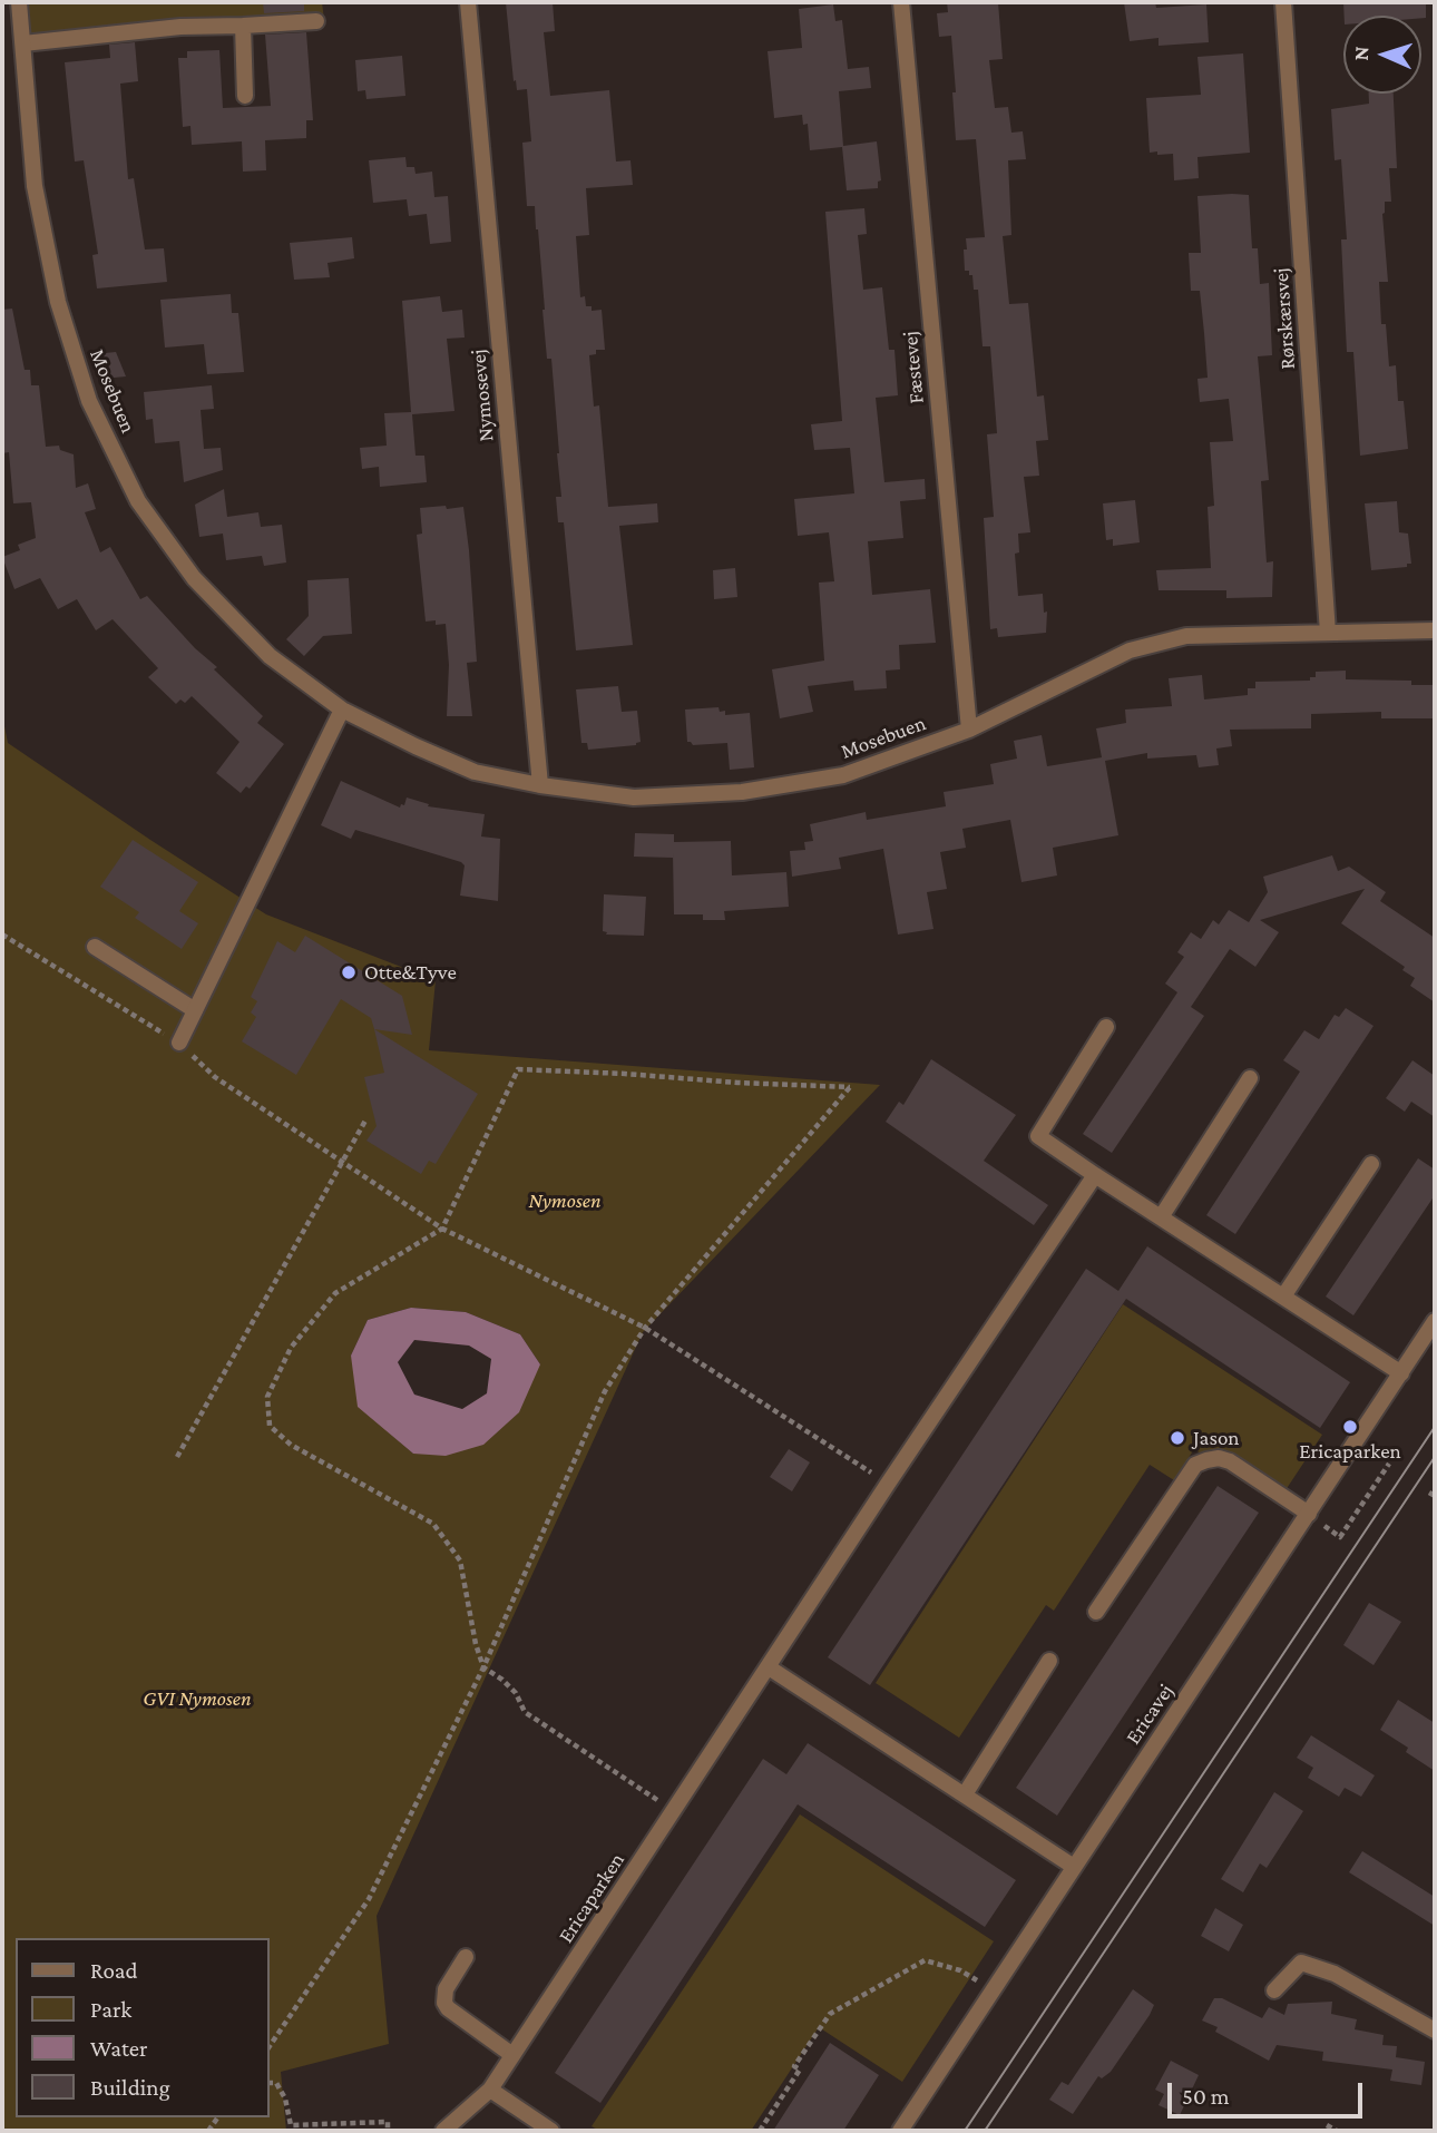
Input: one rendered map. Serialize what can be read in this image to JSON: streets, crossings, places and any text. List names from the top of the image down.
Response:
{
  "streets": {
    "street": [
      "Rørskærsvej",
      "Fæstevej",
      "Mosebuen",
      "Nymosevej",
      "Ericavej",
      "Ericaparken"
    ]
  },
  "crossings": [
    ["Rørskærsvej", "Mosebuen"],
    ["Fæstevej", "Mosebuen"],
    ["Mosebuen", "Nymosevej"]
  ],
  "parks": ["Nymosen", "GVI Nymosen"],
  "places": ["Otte&Tyve", "Ericaparken", "Jason"],
  "legend": [
    "Road",
    "Park",
    "Water",
    "Building"
  ],
  "scale_bar": "50 m",
  "north": "left"
}
